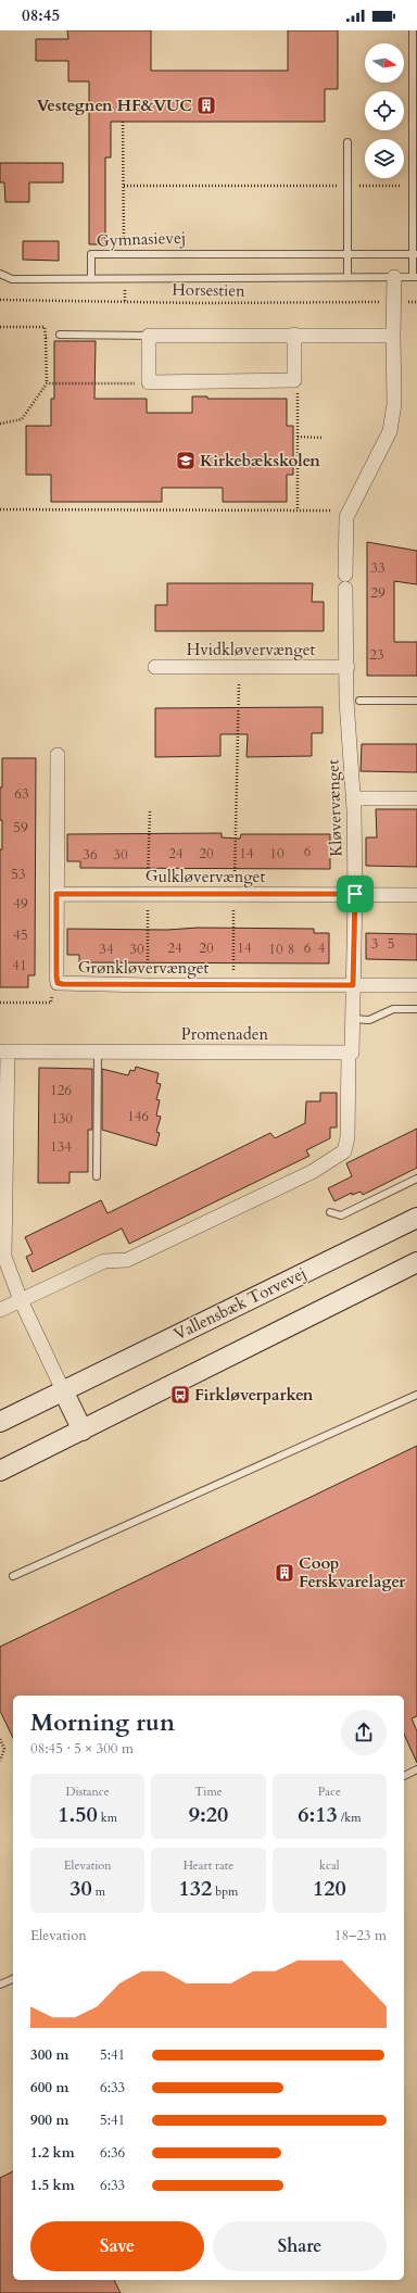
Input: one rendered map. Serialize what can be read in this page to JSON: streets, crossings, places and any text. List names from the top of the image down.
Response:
{
  "streets": {
    "street": [
      "Hvidkløvervænget",
      "Kløvervænget",
      "Gulkløvervænget",
      "Grønkløvervænget",
      "Promenaden",
      "Vallensbæk Torvevej"
    ],
    "lane": ["Gymnasievej"],
    "path": ["Horsestien"]
  },
  "crossings": [
    ["Hvidkløvervænget", "Kløvervænget"],
    ["Kløvervænget", "Gulkløvervænget"],
    ["Kløvervænget", "Grønkløvervænget"],
    ["Kløvervænget", "Promenaden"],
    ["Gulkløvervænget", "Grønkløvervænget"]
  ],
  "places": {
    "building": ["Vestegnen HF&VUC", "Coop Ferskvarelager"],
    "school or university": ["Kirkebækskolen"],
    "bus stop": ["Firkløverparken"]
  },
  "house_numbers": [
    "33",
    "29",
    "23",
    "63",
    "59",
    "6",
    "24",
    "20",
    "14",
    "10",
    "36",
    "30",
    "53",
    "49",
    "45",
    "3",
    "5",
    "24",
    "20",
    "14",
    "6",
    "4",
    "34",
    "30",
    "10",
    "8",
    "41",
    "126",
    "146",
    "130",
    "134"
  ],
  "north": "right",
  "page": {
    "status": "08:45",
    "heading": ["Morning run", "08:45 · 5 × 300 m"],
    "stats": [
      ["Distance", "1.50 km"],
      ["Time", "9:20"],
      ["Pace", "6:13 /km"],
      ["Elevation", "30 m"],
      ["Heart rate", "132 bpm"],
      ["kcal", "120"]
    ],
    "chart": ["Elevation", "18–23 m"],
    "list": [
      {
        "name": "300 m",
        "note": "5:41"
      },
      {
        "name": "600 m",
        "note": "6:33"
      },
      {
        "name": "900 m",
        "note": "5:41"
      },
      {
        "name": "1.2 km",
        "note": "6:36"
      },
      {
        "name": "1.5 km",
        "note": "6:33"
      }
    ],
    "buttons": ["Save", "Share"]
  }
}
